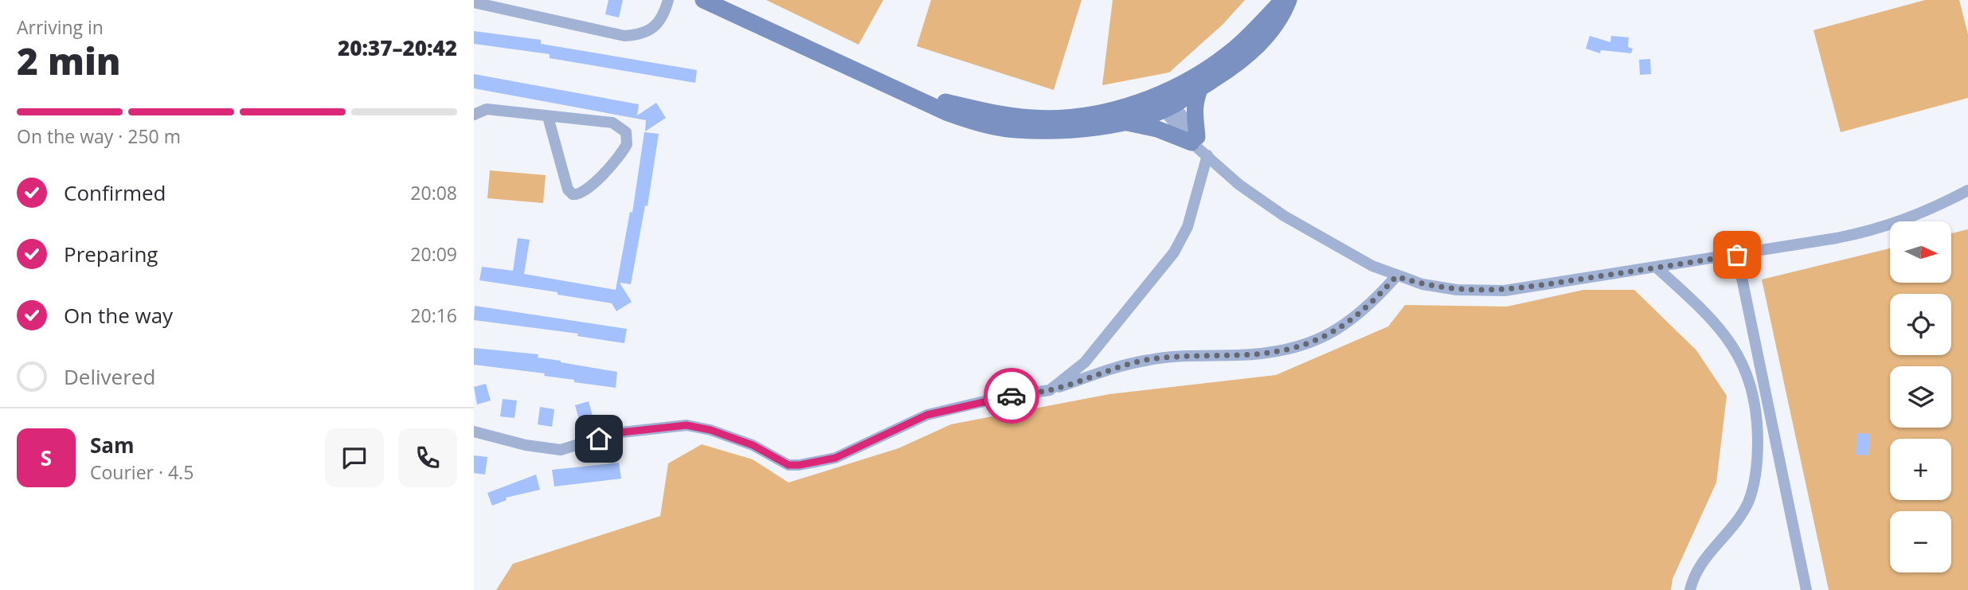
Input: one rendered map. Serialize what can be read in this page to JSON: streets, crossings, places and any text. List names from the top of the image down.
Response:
{
  "north": "right",
  "page": {
    "heading": ["2 min", "Arriving in", "20:37–20:42"],
    "panel": ["Sam", "Courier · 4.5"],
    "bar": "On the way · 250 m",
    "list": [
      ["Confirmed", "20:08"],
      ["Preparing", "20:09"],
      ["On the way", "20:16"],
      "Delivered"
    ],
    "map_buttons": ["+", "−"],
    "round": "S"
  }
}
